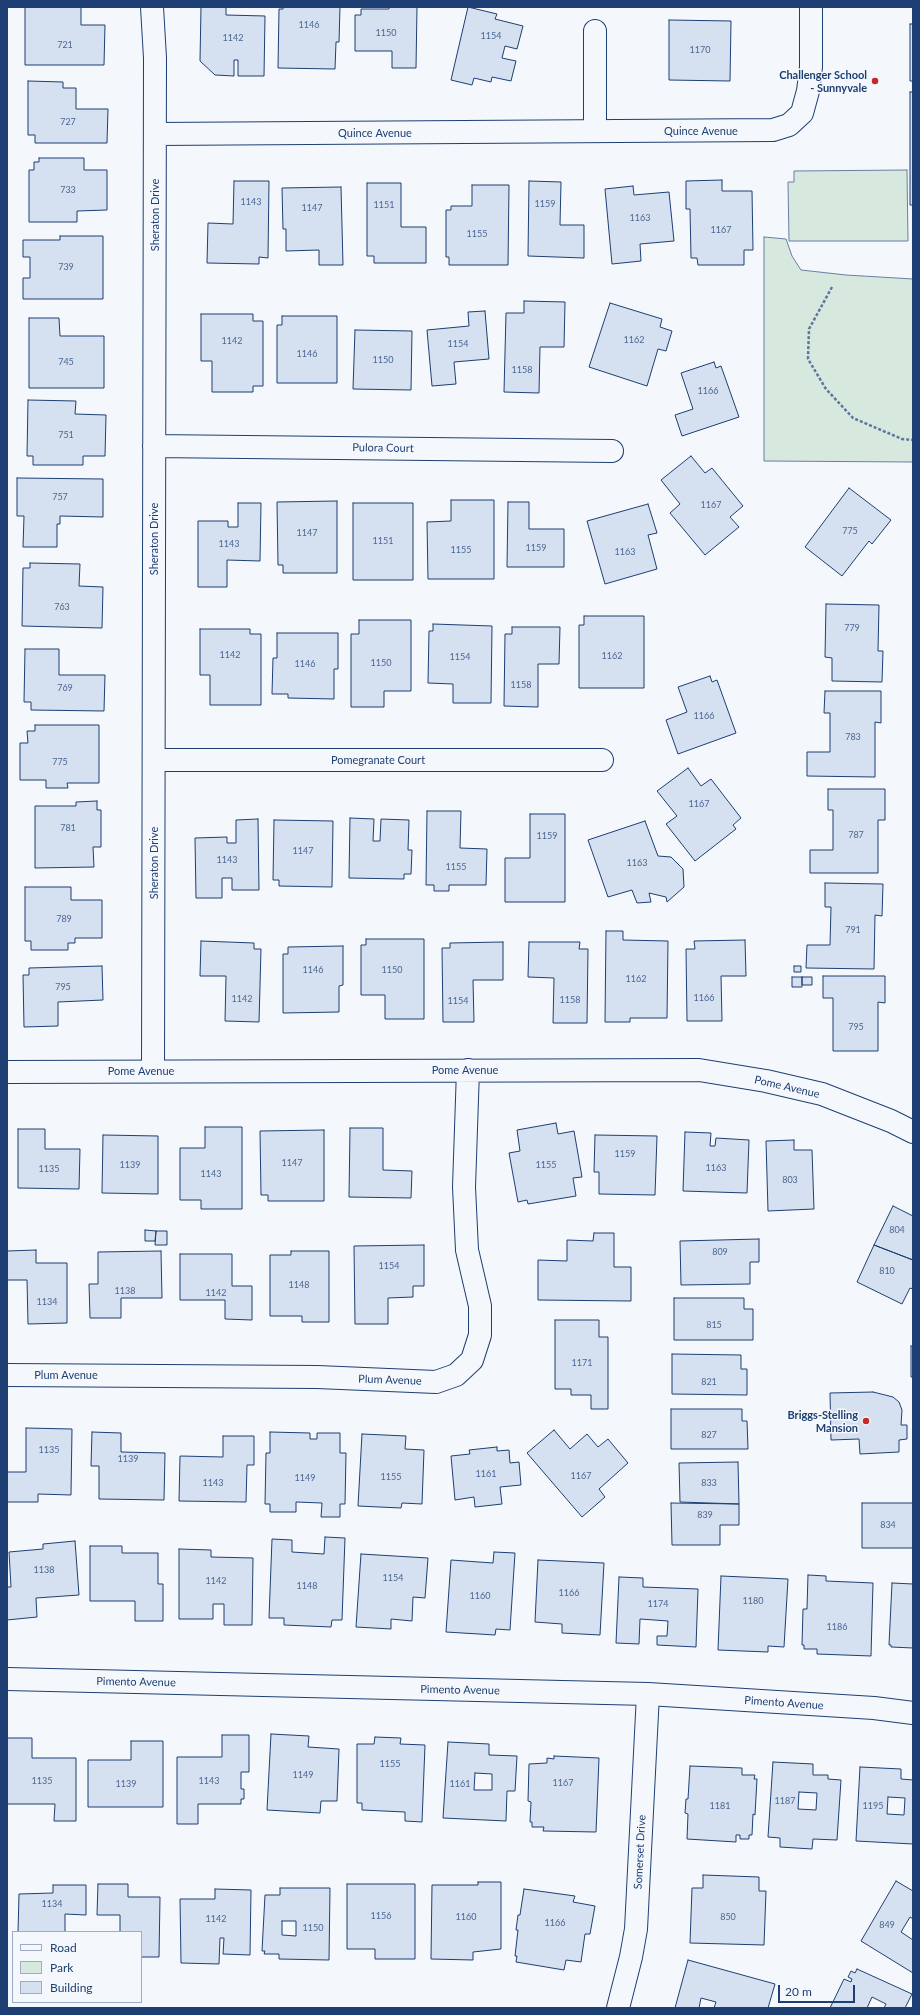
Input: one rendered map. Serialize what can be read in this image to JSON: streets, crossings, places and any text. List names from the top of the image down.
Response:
{
  "streets": {
    "street": [
      "Quince Avenue",
      "Sheraton Drive",
      "Pulora Court",
      "Pomegranate Court",
      "Pome Avenue",
      "Plum Avenue",
      "Pimento Avenue",
      "Somerset Drive"
    ]
  },
  "crossings": [
    ["Quince Avenue", "Sheraton Drive"],
    ["Sheraton Drive", "Pulora Court"],
    ["Sheraton Drive", "Pomegranate Court"],
    ["Sheraton Drive", "Pome Avenue"],
    ["Pome Avenue", "Plum Avenue"],
    ["Pimento Avenue", "Somerset Drive"]
  ],
  "places": ["Challenger School - Sunnyvale", "Briggs-Stelling Mansion"],
  "house_numbers": [
    "1146",
    "1150",
    "1154",
    "1142",
    "721",
    "1170",
    "727",
    "733",
    "1143",
    "1159",
    "1151",
    "1147",
    "1163",
    "1167",
    "1155",
    "739",
    "1162",
    "1142",
    "1154",
    "1146",
    "1150",
    "745",
    "1158",
    "1166",
    "751",
    "757",
    "1167",
    "775",
    "1147",
    "1151",
    "1143",
    "1159",
    "1155",
    "1163",
    "763",
    "779",
    "1142",
    "1162",
    "1154",
    "1150",
    "1146",
    "1158",
    "769",
    "1166",
    "783",
    "775",
    "1167",
    "781",
    "787",
    "1159",
    "1147",
    "1143",
    "1163",
    "1155",
    "789",
    "791",
    "1146",
    "1150",
    "1162",
    "795",
    "1166",
    "1142",
    "1158",
    "1154",
    "795",
    "1159",
    "1147",
    "1139",
    "1155",
    "1163",
    "1135",
    "1143",
    "803",
    "804",
    "809",
    "1154",
    "810",
    "1148",
    "1138",
    "1142",
    "1134",
    "815",
    "1171",
    "821",
    "827",
    "1135",
    "1139",
    "1161",
    "1167",
    "1155",
    "1149",
    "1143",
    "833",
    "839",
    "834",
    "1138",
    "1154",
    "1142",
    "1148",
    "1166",
    "1160",
    "1180",
    "1174",
    "1186",
    "1155",
    "1149",
    "1135",
    "1143",
    "1167",
    "1139",
    "1161",
    "1187",
    "1181",
    "1195",
    "1134",
    "1156",
    "1160",
    "850",
    "1142",
    "1166",
    "849",
    "1150"
  ],
  "legend": ["Road", "Park", "Building"],
  "scale_bar": "20 m"
}
